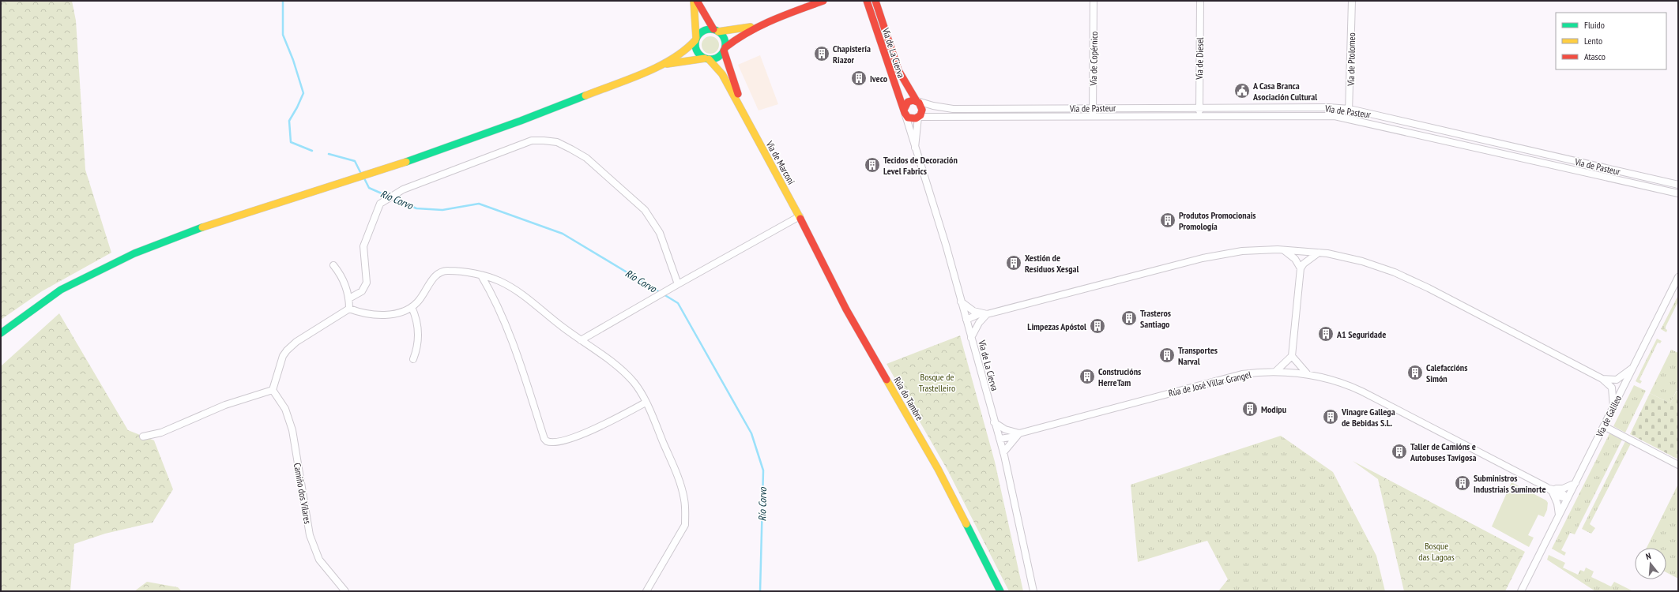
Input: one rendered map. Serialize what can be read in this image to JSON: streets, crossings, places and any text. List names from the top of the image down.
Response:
{
  "streets": {
    "main road": ["Vía de La Cierva", "Vía de Marconi", "Rúa do Tambre"],
    "street": [
      "Vía de Copérnico",
      "Vía de Diesel",
      "Vía de Ptolomeo",
      "Vía de Pasteur",
      "Rúa de José Villar Grangel",
      "Vía de Galileo",
      "Camiño dos Vilares"
    ]
  },
  "crossings": [
    ["Vía de La Cierva", "Vía de Pasteur"],
    ["Vía de La Cierva", "Rúa de José Villar Grangel"],
    ["Vía de Copérnico", "Vía de Pasteur"],
    ["Vía de Diesel", "Vía de Pasteur"],
    ["Vía de Ptolomeo", "Vía de Pasteur"],
    ["Vía de Marconi", "Rúa do Tambre"],
    ["Rúa de José Villar Grangel", "Vía de Galileo"]
  ],
  "water": ["Río Corvo"],
  "parks": ["Bosque de Trastelleiro", "Bosque das Lagoas"],
  "places": {
    "building": [
      "Chapistería Riazor",
      "Iveco",
      "Tecidos de Decoración Level Fabrics",
      "Produtos Promocionais Promología",
      "Xestión de Residuos Xesgal",
      "Trasteros Santiago",
      "Limpezas Apóstol",
      "A1 Seguridade",
      "Transportes Narval",
      "Calefaccións Simón",
      "Construcións HerreTam",
      "Modipu",
      "Vinagre Gallega de Bebidas S.L.",
      "Taller de Camións e Autobuses Tavigosa",
      "Subministros Industriais Suminorte"
    ],
    "public building": ["A Casa Branca Asociación Cultural"]
  },
  "legend": ["Fluido", "Lento", "Atasco"],
  "north": "top"
}
